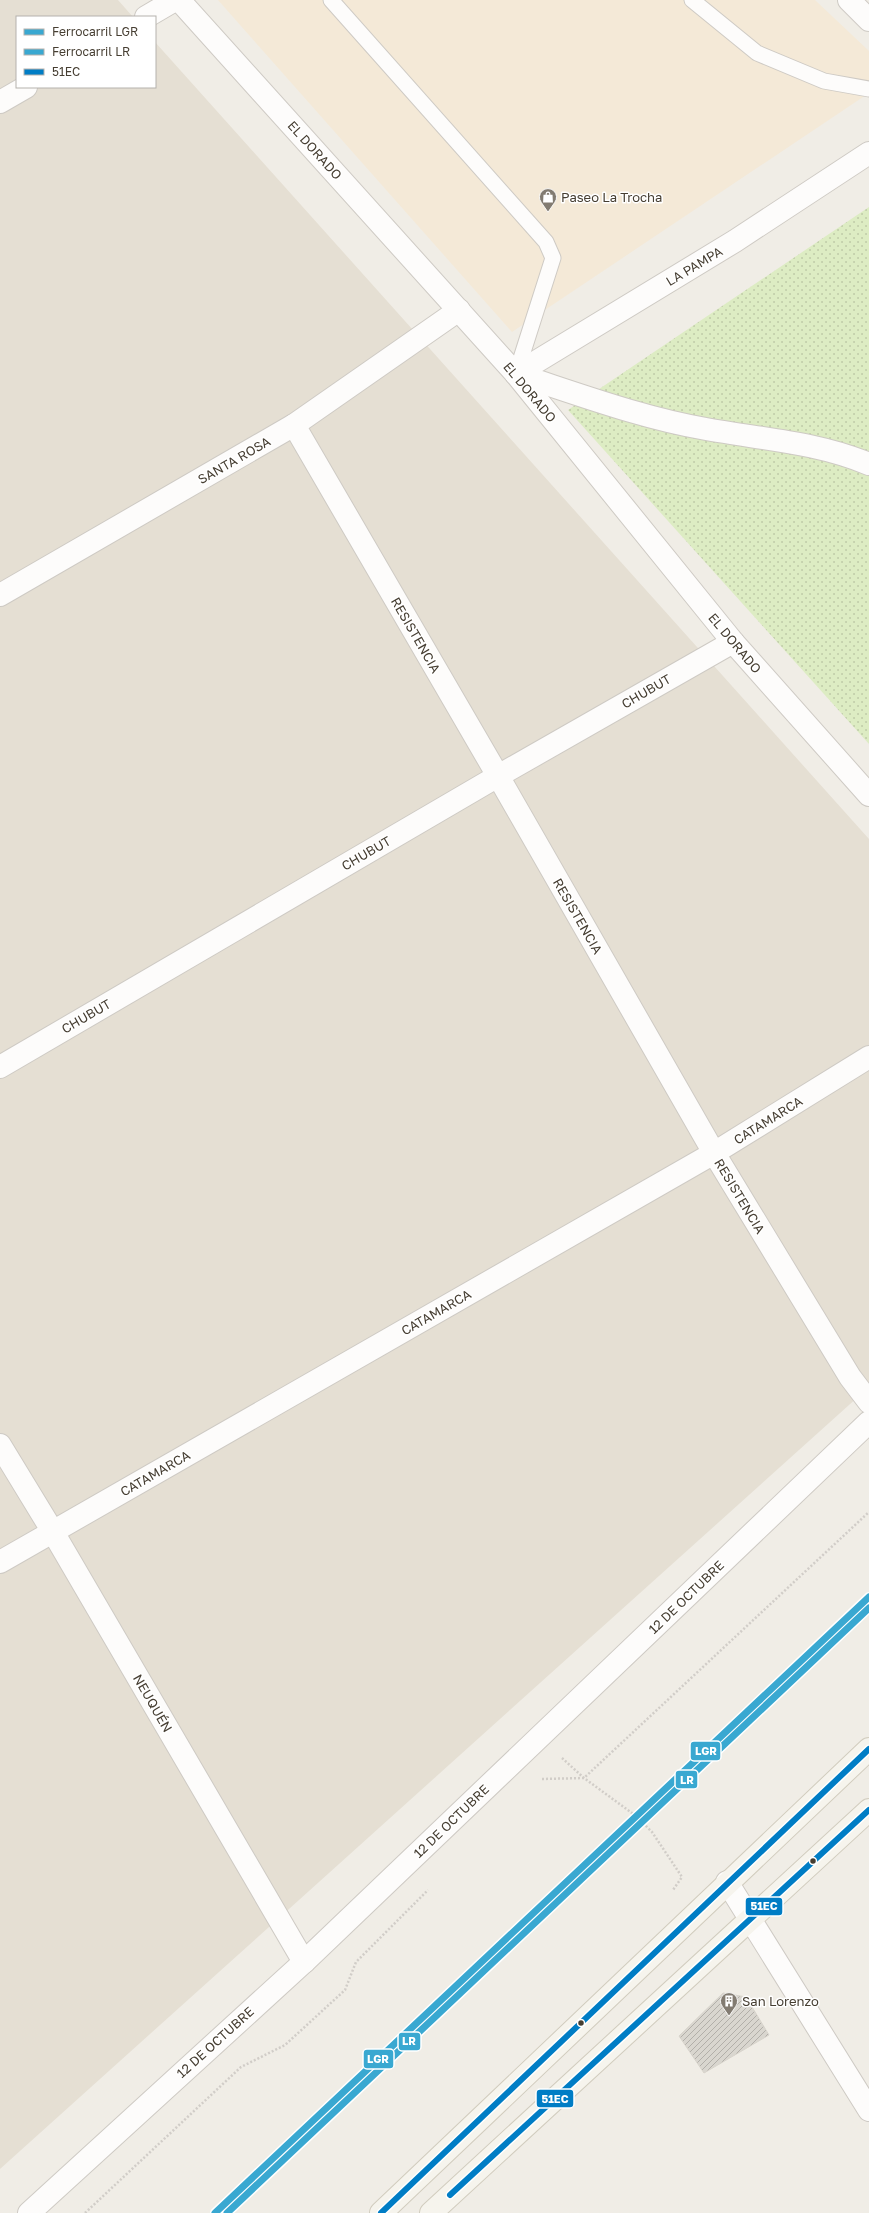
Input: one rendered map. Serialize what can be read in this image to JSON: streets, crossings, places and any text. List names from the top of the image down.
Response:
{
  "streets": {
    "street": [
      "EL DORADO",
      "LA PAMPA",
      "SANTA ROSA",
      "RESISTENCIA",
      "CHUBUT",
      "CATAMARCA",
      "12 DE OCTUBRE",
      "NEUQUÉN"
    ]
  },
  "crossings": [
    ["EL DORADO", "LA PAMPA"],
    ["EL DORADO", "SANTA ROSA"],
    ["EL DORADO", "CHUBUT"],
    ["SANTA ROSA", "RESISTENCIA"],
    ["RESISTENCIA", "CHUBUT"],
    ["RESISTENCIA", "CATAMARCA"],
    ["CATAMARCA", "NEUQUÉN"],
    ["12 DE OCTUBRE", "NEUQUÉN"]
  ],
  "places": {
    "shop": ["Paseo La Trocha"],
    "building": ["San Lorenzo"]
  },
  "lines": ["rail line LGR", "rail line LR", "transit line 51EC"],
  "legend": ["Ferrocarril LGR", "Ferrocarril LR", "51EC"]
}
